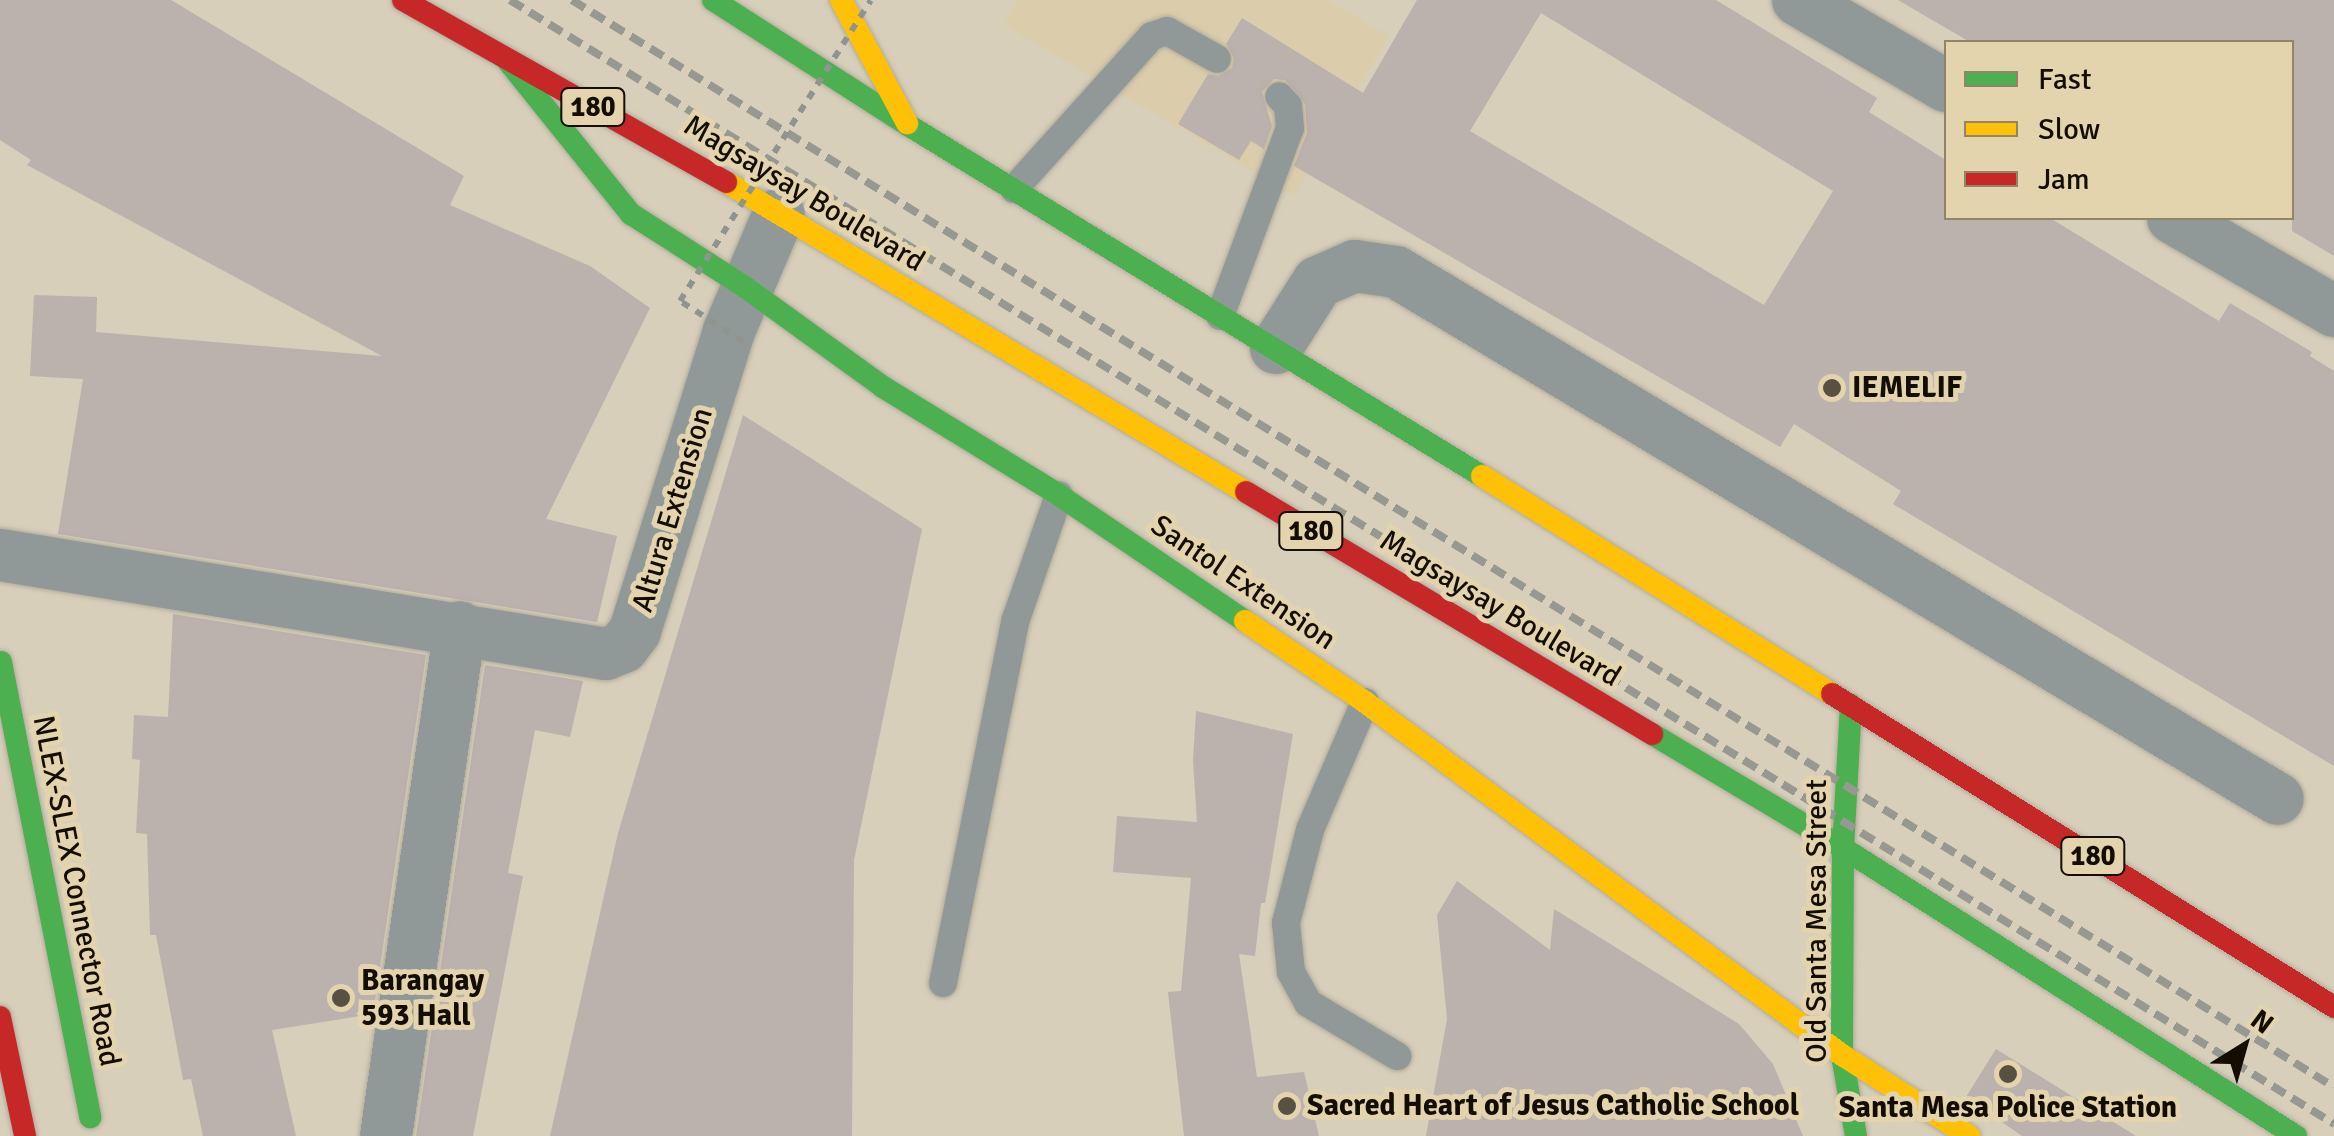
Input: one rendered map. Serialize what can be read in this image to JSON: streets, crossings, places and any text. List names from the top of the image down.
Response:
{
  "streets": {
    "main road": [
      "180",
      "Magsaysay Boulevard",
      "Santol Extension",
      "NLEX-SLEX Connector Road",
      "Old Santa Mesa Street"
    ],
    "street": ["Altura Extension"]
  },
  "crossings": [
    ["180", "Old Santa Mesa Street"],
    ["Magsaysay Boulevard", "Altura Extension"],
    ["Magsaysay Boulevard", "Santol Extension"],
    ["Magsaysay Boulevard", "Old Santa Mesa Street"],
    ["Altura Extension", "Santol Extension"],
    ["Santol Extension", "Old Santa Mesa Street"]
  ],
  "places": [
    "IEMELIF",
    "Barangay 593 Hall",
    "Santa Mesa Police Station",
    "Sacred Heart of Jesus Catholic School"
  ],
  "legend": ["Fast", "Slow", "Jam"],
  "north": "top right"
}
